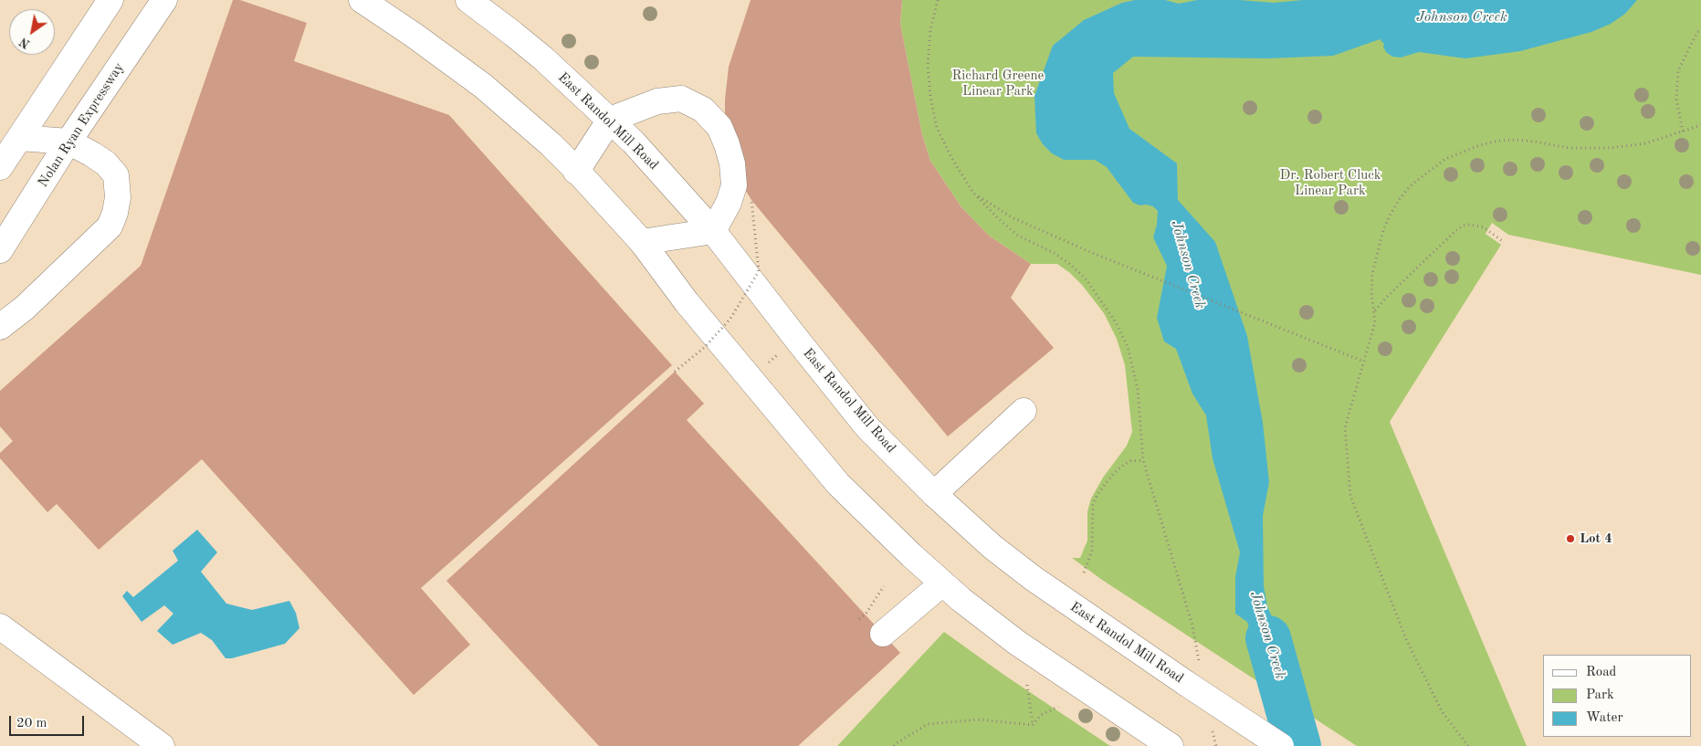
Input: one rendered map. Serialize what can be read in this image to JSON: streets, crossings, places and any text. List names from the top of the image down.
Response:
{
  "streets": {
    "main road": ["East Randol Mill Road", "Nolan Ryan Expressway"]
  },
  "water": ["Johnson Creek"],
  "parks": ["Richard Greene Linear Park", "Dr. Robert Cluck Linear Park"],
  "places": ["Lot 4"],
  "legend": ["Road", "Park", "Water"],
  "scale_bar": "20 m",
  "north": "bottom left"
}
